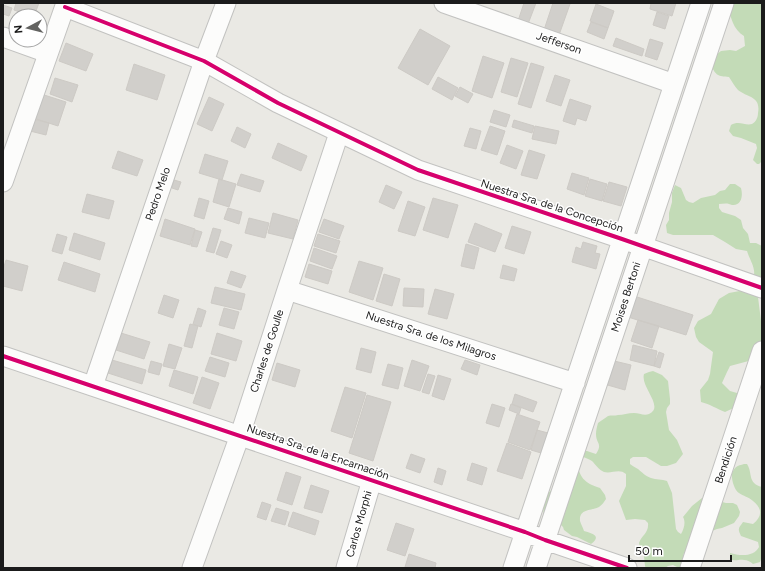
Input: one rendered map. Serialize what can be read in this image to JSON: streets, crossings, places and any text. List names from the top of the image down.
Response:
{
  "streets": {
    "street": [
      "Jefferson",
      "Pedro Melo",
      "Nuestra Sra. de la Concepción",
      "Moises Bertoni",
      "Nuestra Sra. de los Milagros",
      "Charles de Goulle",
      "Nuestra Sra. de la Encarnación",
      "Bendición",
      "Carlos Morphi"
    ]
  },
  "crossings": [
    ["Jefferson", "Moises Bertoni"],
    ["Pedro Melo", "Nuestra Sra. de la Concepción"],
    ["Pedro Melo", "Nuestra Sra. de la Encarnación"],
    ["Nuestra Sra. de la Concepción", "Moises Bertoni"],
    ["Nuestra Sra. de la Concepción", "Charles de Goulle"],
    ["Moises Bertoni", "Nuestra Sra. de los Milagros"],
    ["Moises Bertoni", "Nuestra Sra. de la Encarnación"],
    ["Nuestra Sra. de los Milagros", "Charles de Goulle"],
    ["Charles de Goulle", "Nuestra Sra. de la Encarnación"],
    ["Nuestra Sra. de la Encarnación", "Carlos Morphi"]
  ],
  "scale_bar": "50 m",
  "north": "left"
}
